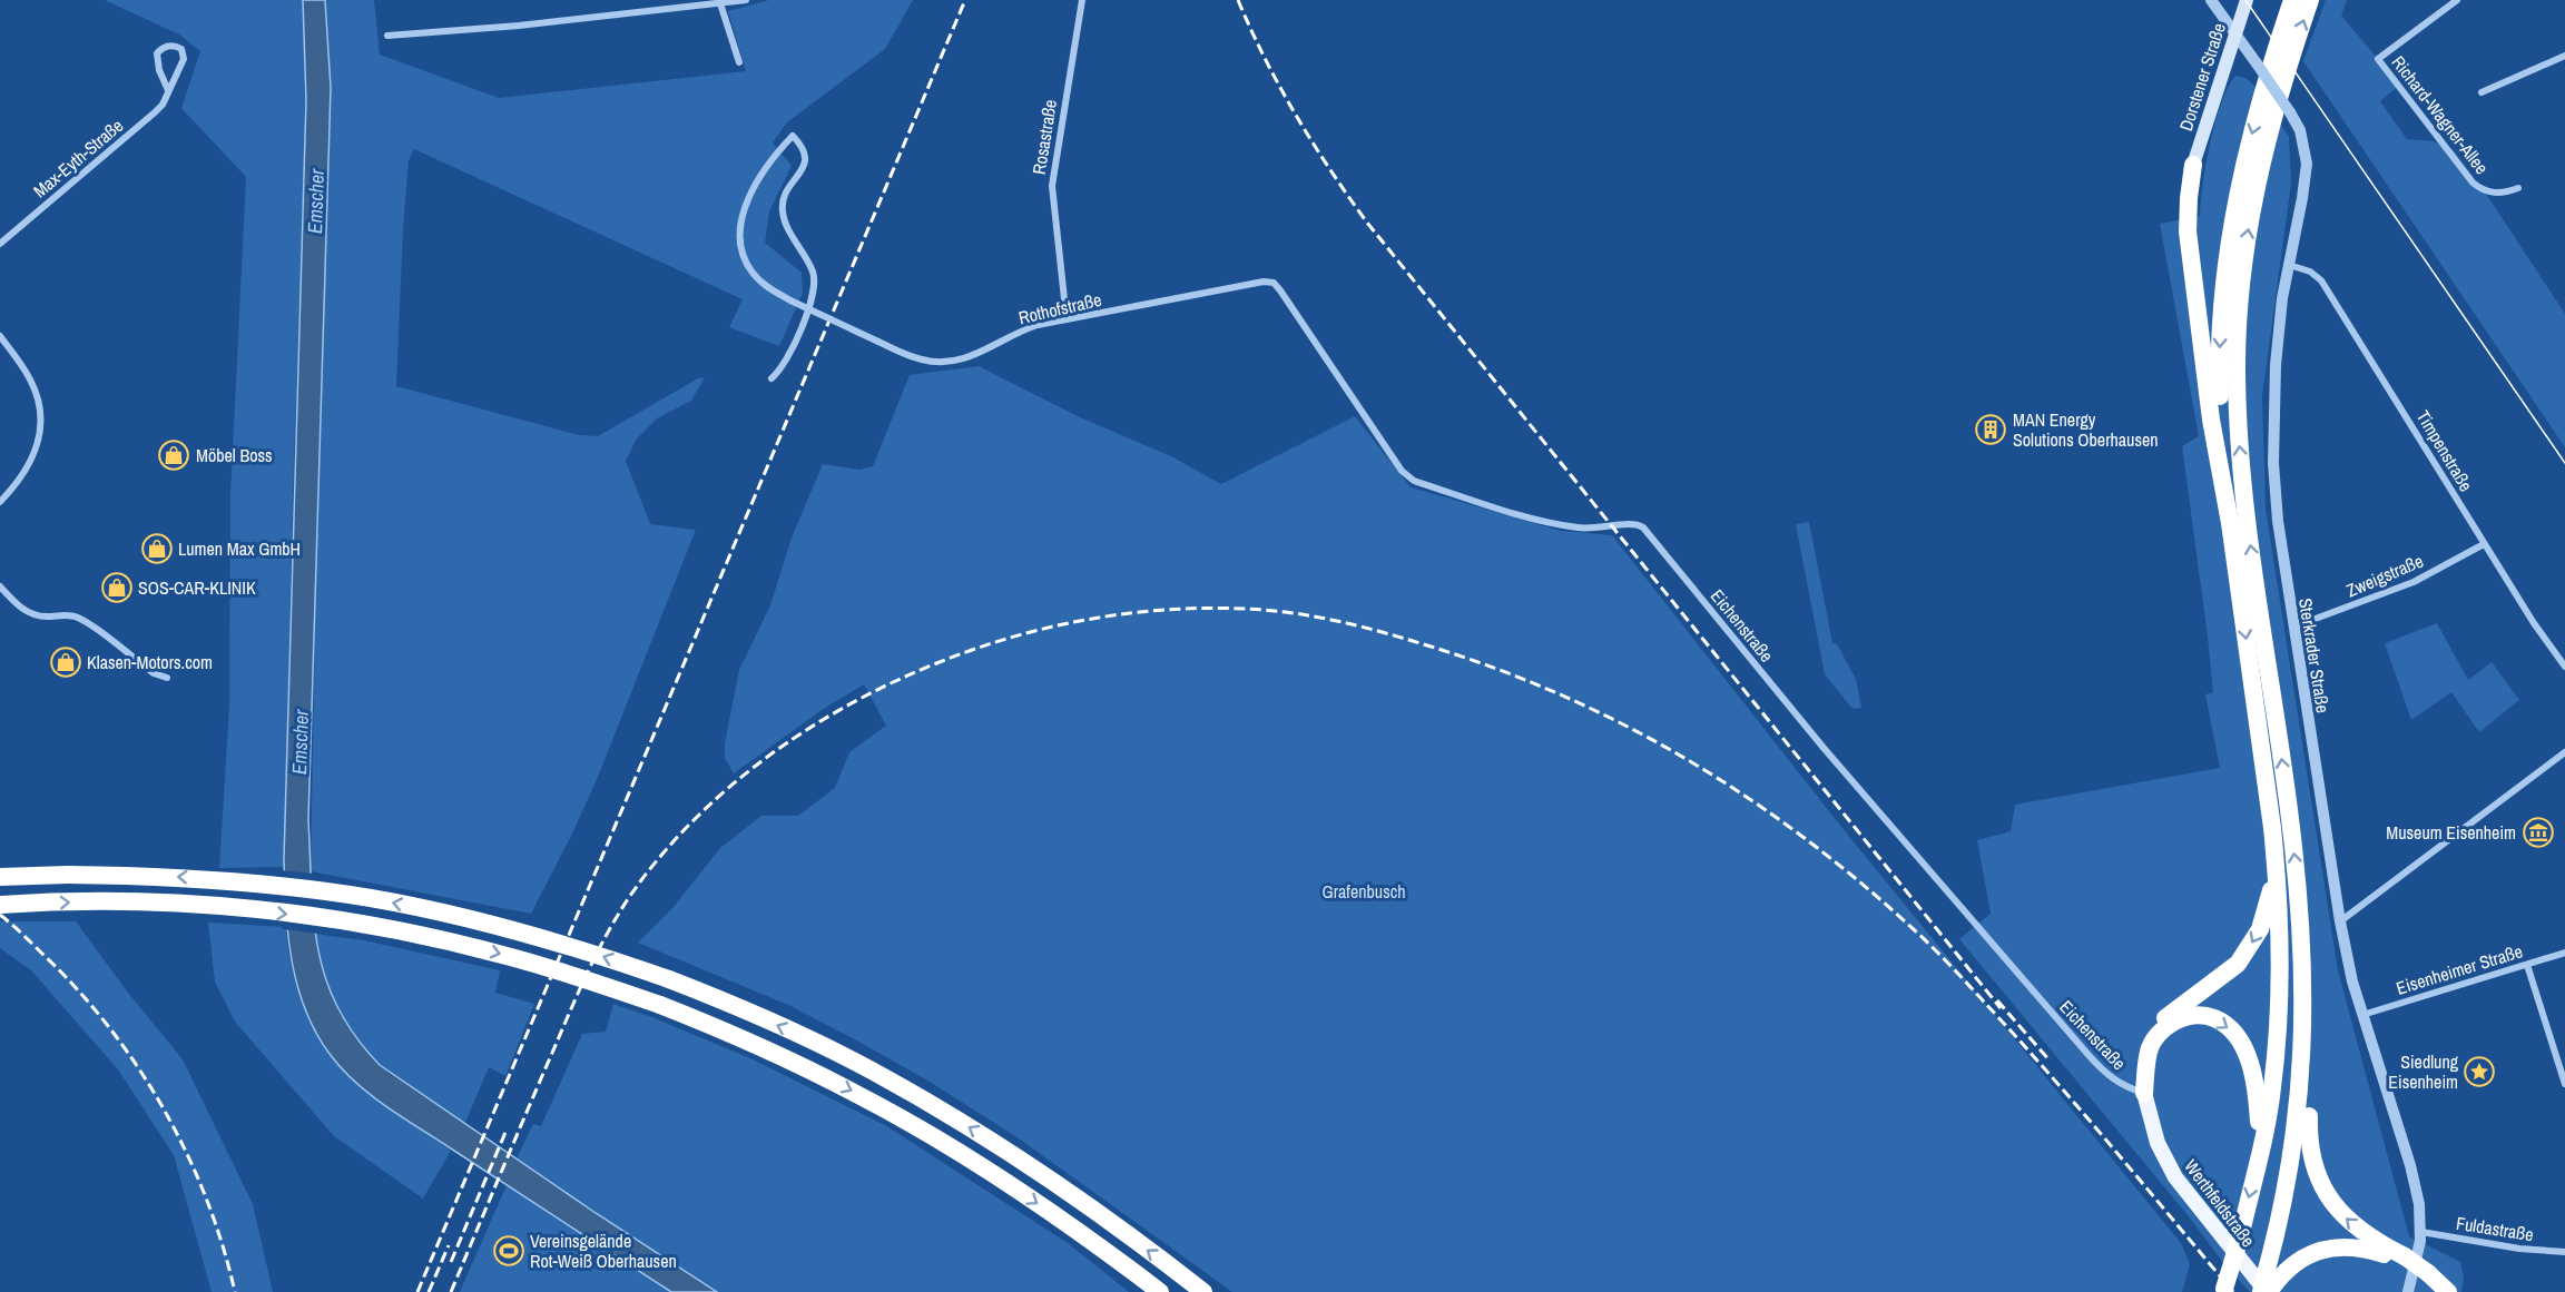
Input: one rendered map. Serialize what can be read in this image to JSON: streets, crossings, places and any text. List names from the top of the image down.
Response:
{
  "streets": {
    "main road": ["Dorstener Straße", "Werthfeldstraße"],
    "street": [
      "Richard-Wagner-Allee",
      "Rosastraße",
      "Max-Eyth-Straße",
      "Rothofstraße",
      "Timpenstraße",
      "Zweigstraße",
      "Eichenstraße",
      "Sterkrader Straße",
      "Eisenheimer Straße",
      "Fuldastraße"
    ]
  },
  "crossings": [
    ["Dorstener Straße", "Sterkrader Straße"],
    ["Rosastraße", "Rothofstraße"],
    ["Rothofstraße", "Eichenstraße"],
    ["Timpenstraße", "Zweigstraße"],
    ["Timpenstraße", "Sterkrader Straße"],
    ["Zweigstraße", "Sterkrader Straße"],
    ["Eichenstraße", "Werthfeldstraße"],
    ["Sterkrader Straße", "Eisenheimer Straße"],
    ["Sterkrader Straße", "Fuldastraße"]
  ],
  "water": ["Emscher"],
  "parks": ["Grafenbusch"],
  "places": {
    "building": ["MAN Energy Solutions Oberhausen"],
    "shop": [
      "Möbel Boss",
      "Lumen Max GmbH",
      "SOS-CAR-KLINIK",
      "Klasen-Motors.com"
    ],
    "museum": ["Museum Eisenheim"],
    "place": ["Siedlung Eisenheim"],
    "sports": ["Vereinsgelände Rot-Weiß Oberhausen"]
  }
}
